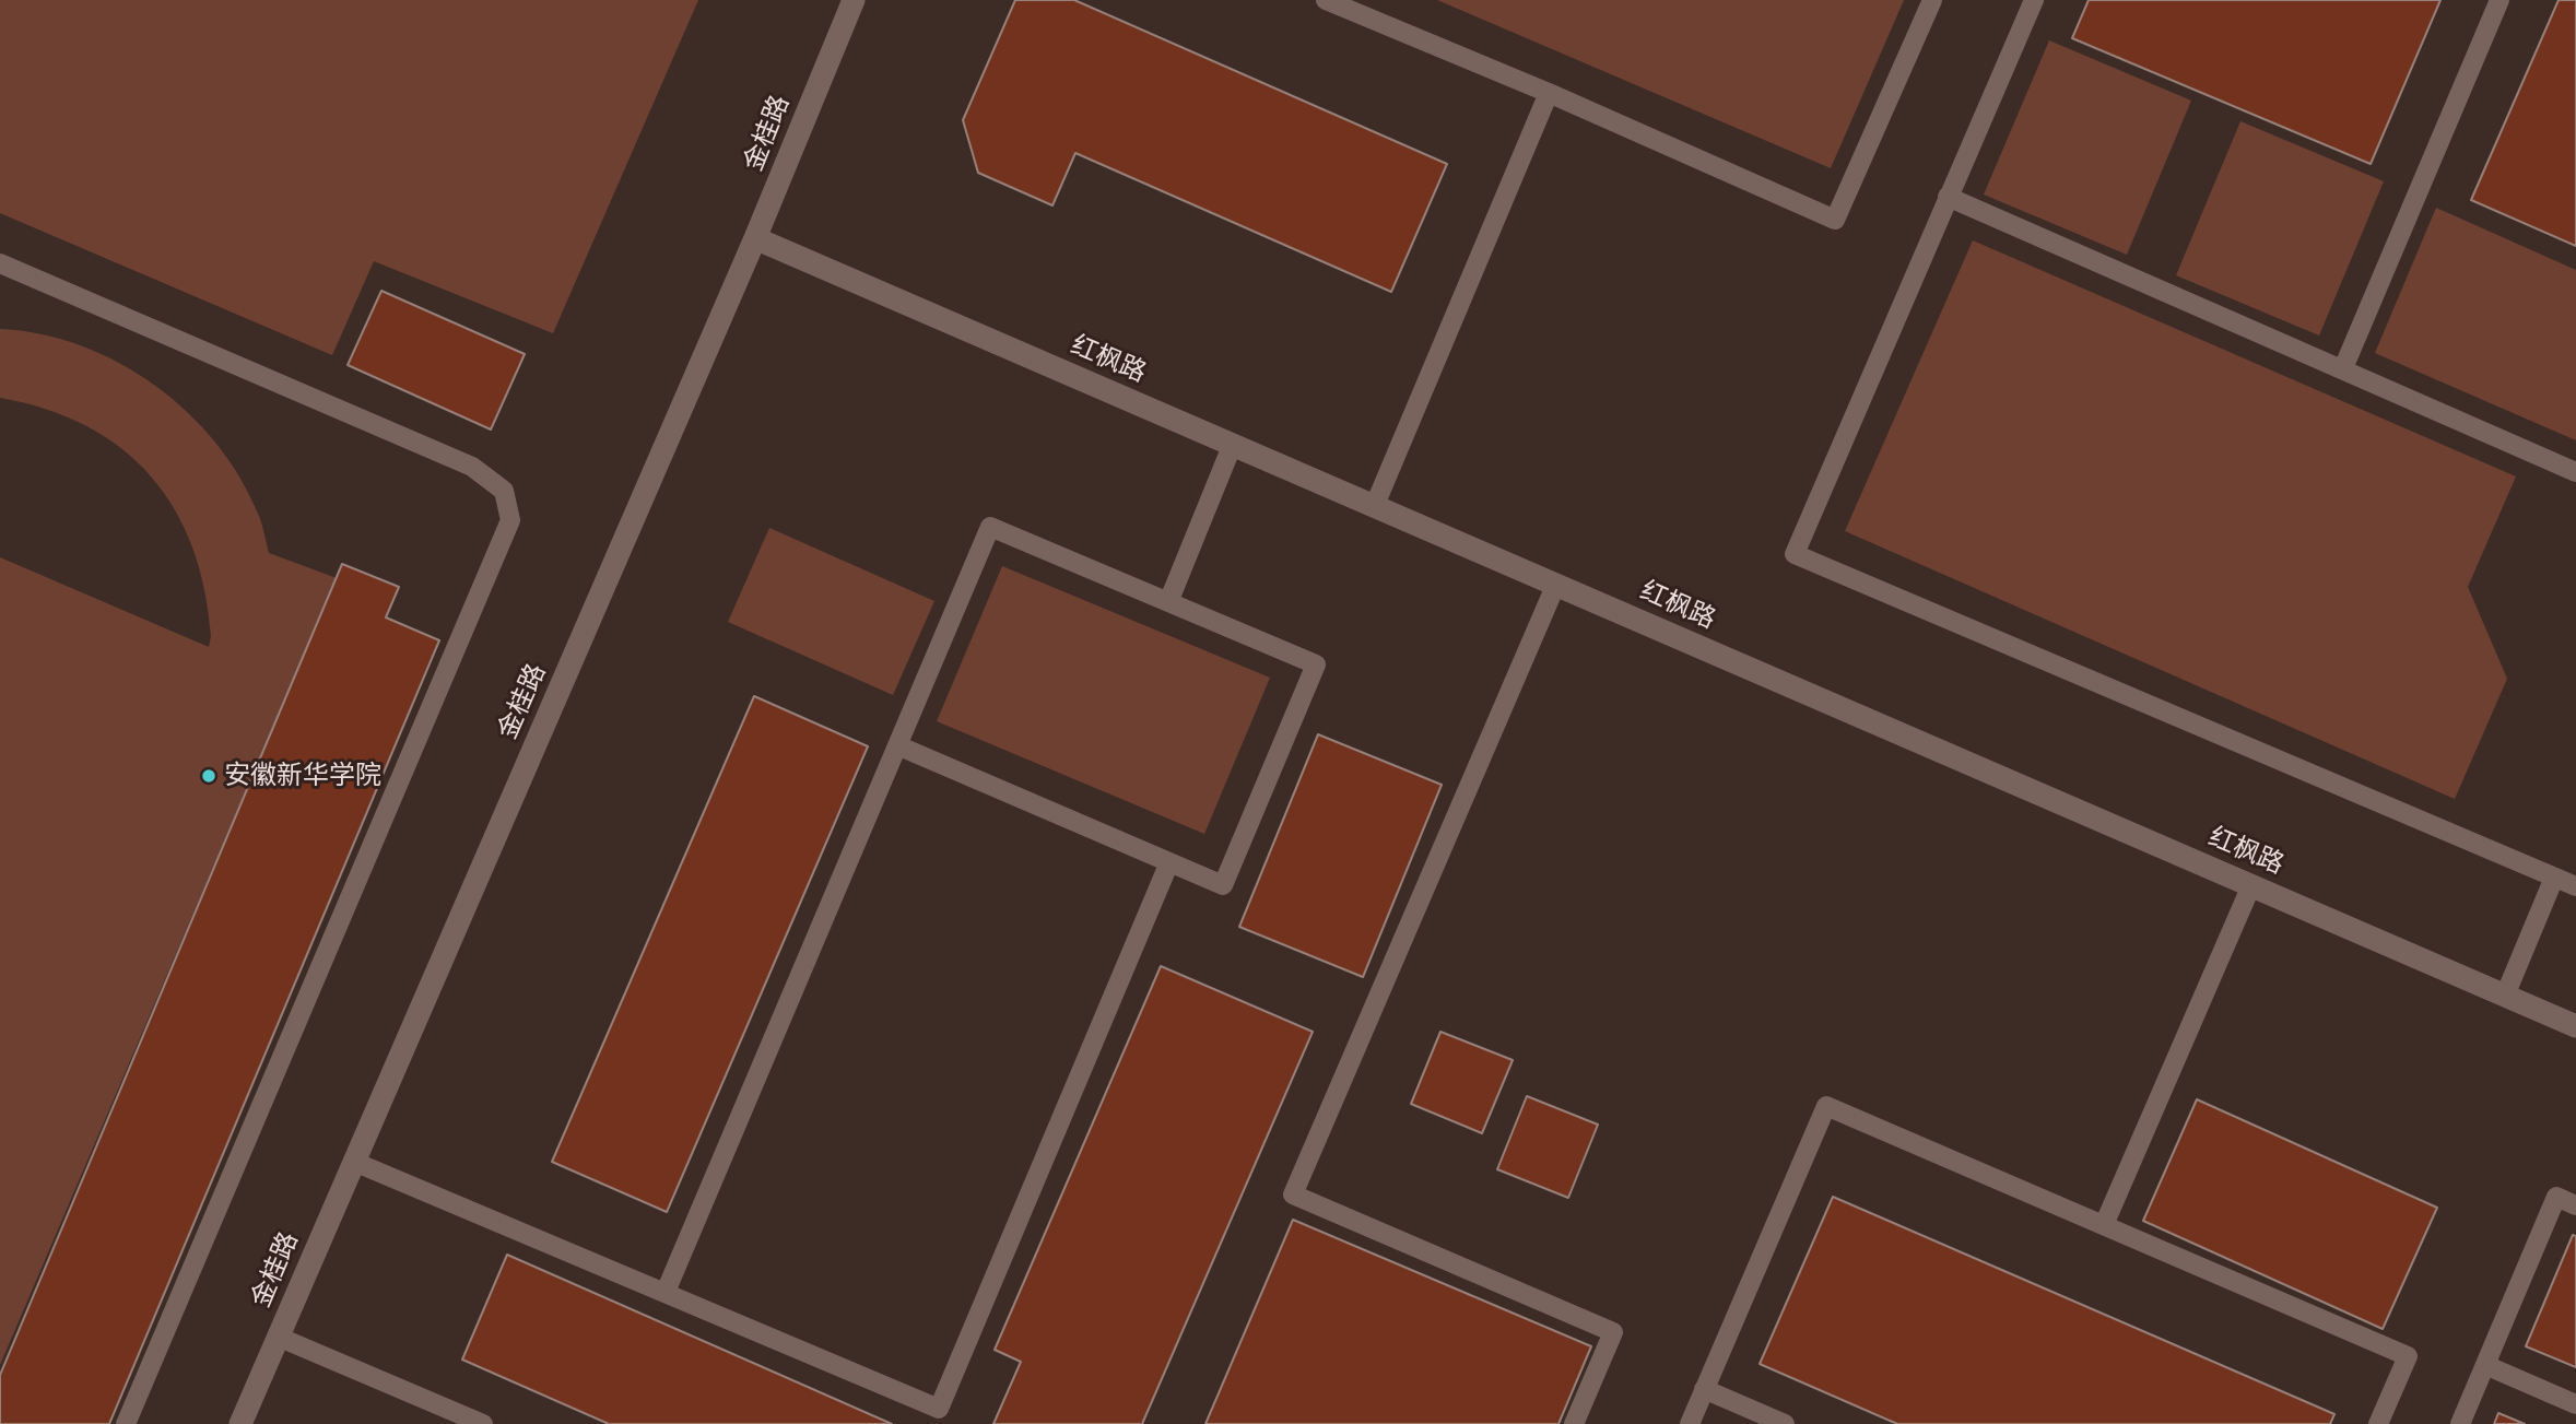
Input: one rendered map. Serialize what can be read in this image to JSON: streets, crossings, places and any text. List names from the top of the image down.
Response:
{
  "streets": {
    "street": ["金桂路", "红枫路"]
  },
  "crossings": [
    ["金桂路", "红枫路"]
  ],
  "places": ["安徽新华学院"]
}
